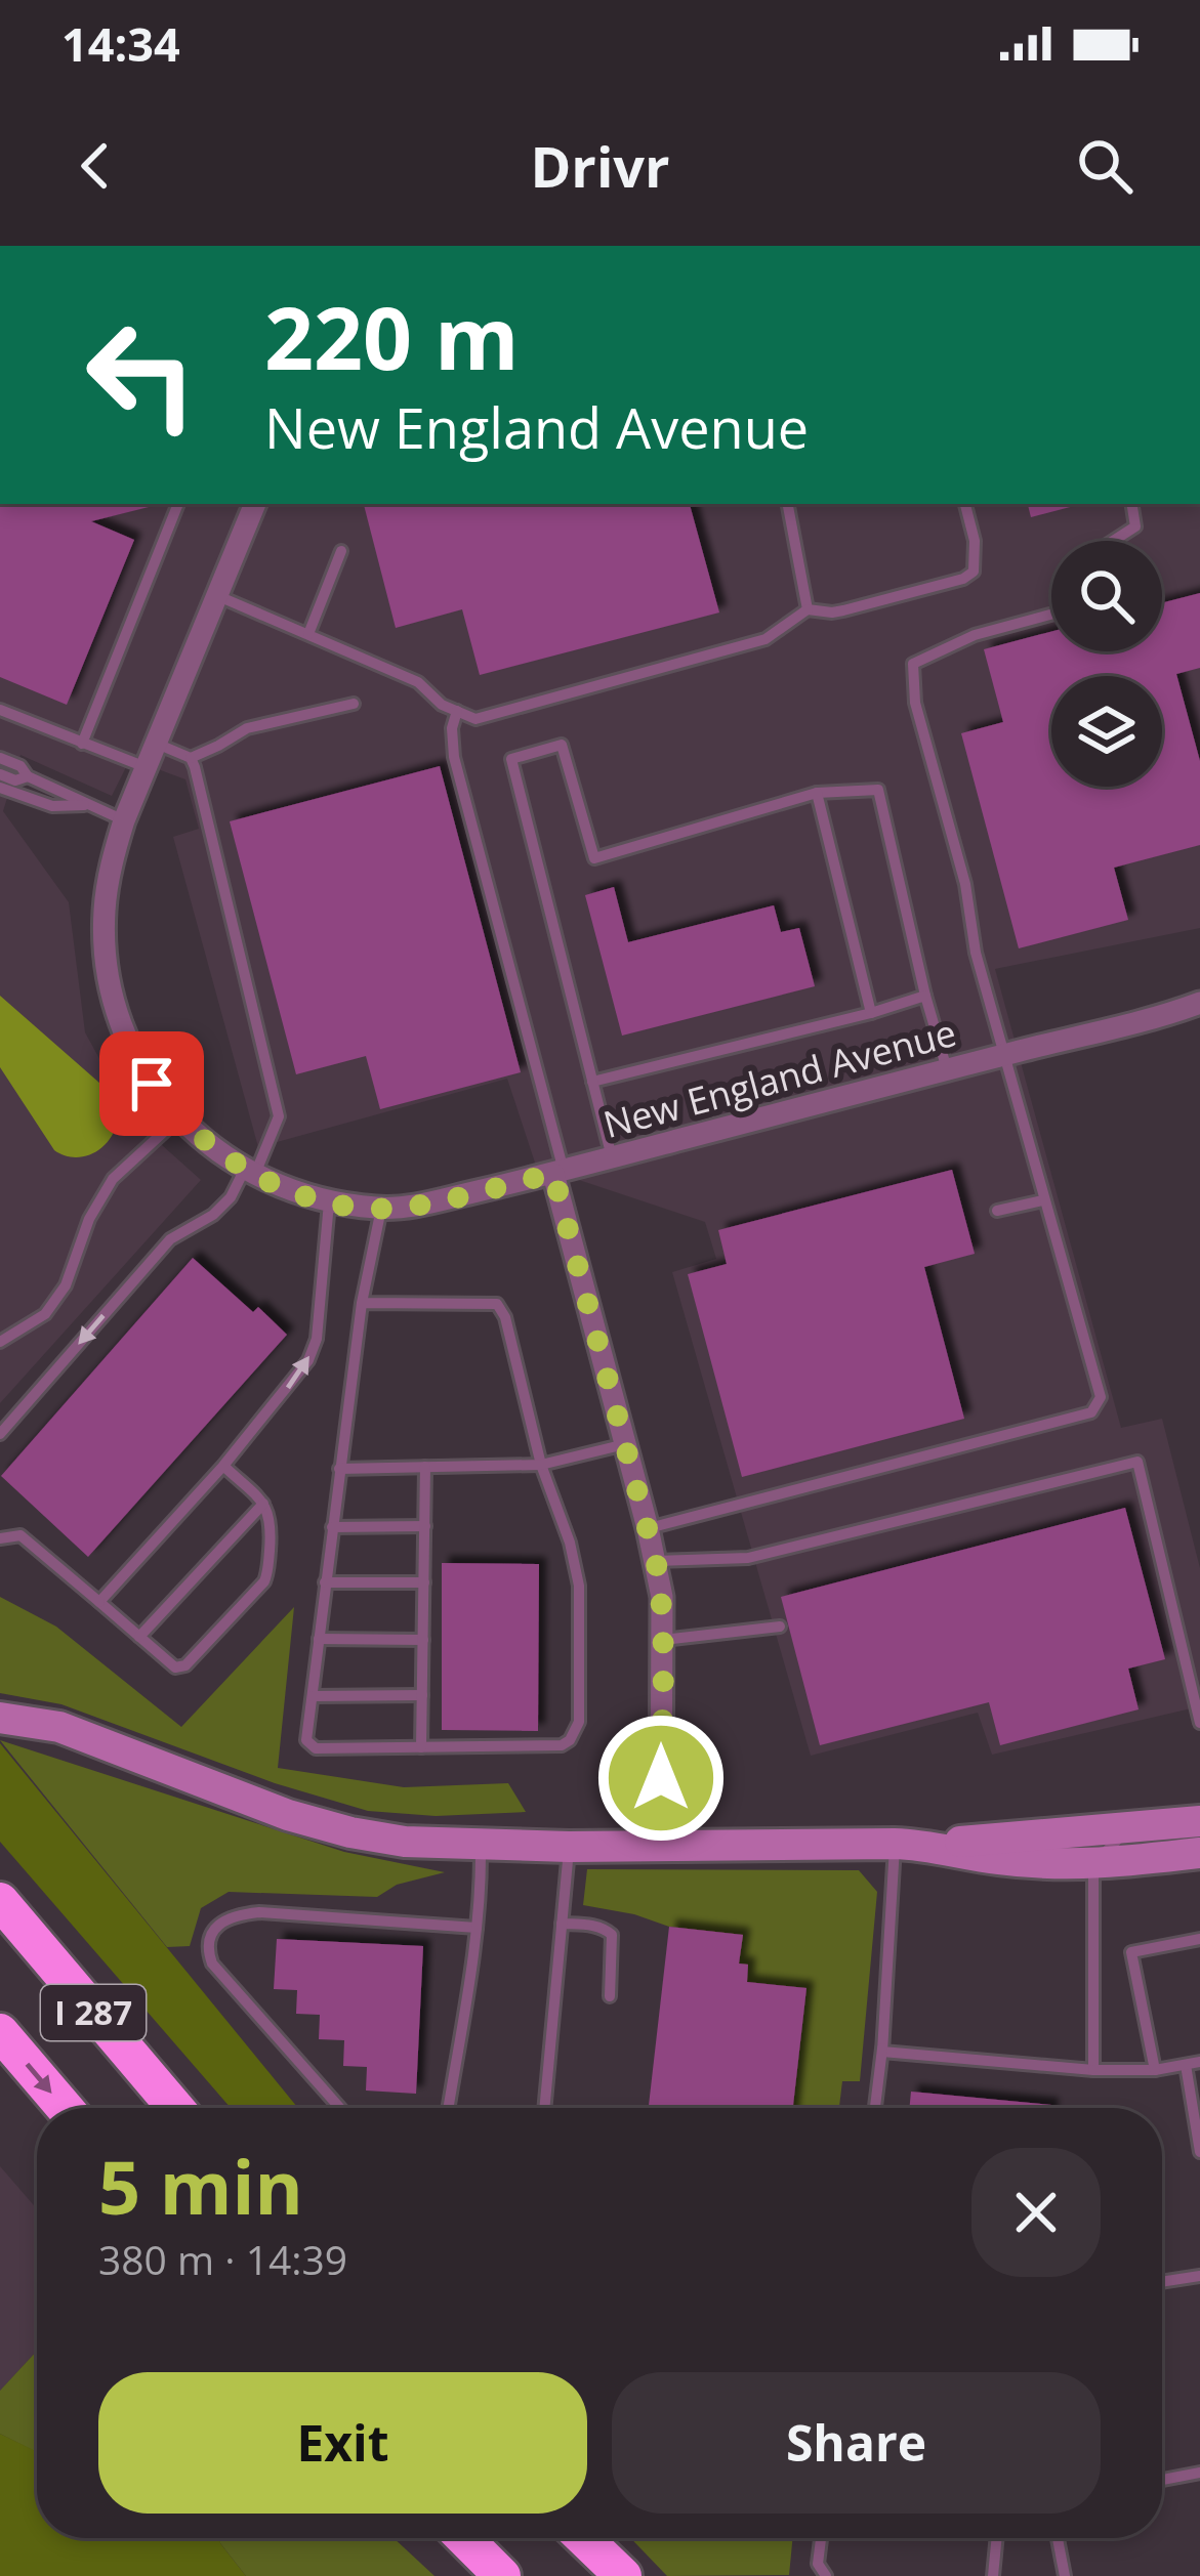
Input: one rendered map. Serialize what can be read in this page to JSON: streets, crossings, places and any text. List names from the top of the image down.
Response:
{
  "streets": {
    "highway": ["I 287"],
    "street": ["New England Avenue"]
  },
  "page": {
    "status": "14:34",
    "header": "Drivr",
    "turn": ["220 m", "New England Avenue"],
    "heading": ["5 min", "380 m · 14:39"],
    "buttons": ["Exit", "Share"]
  }
}
